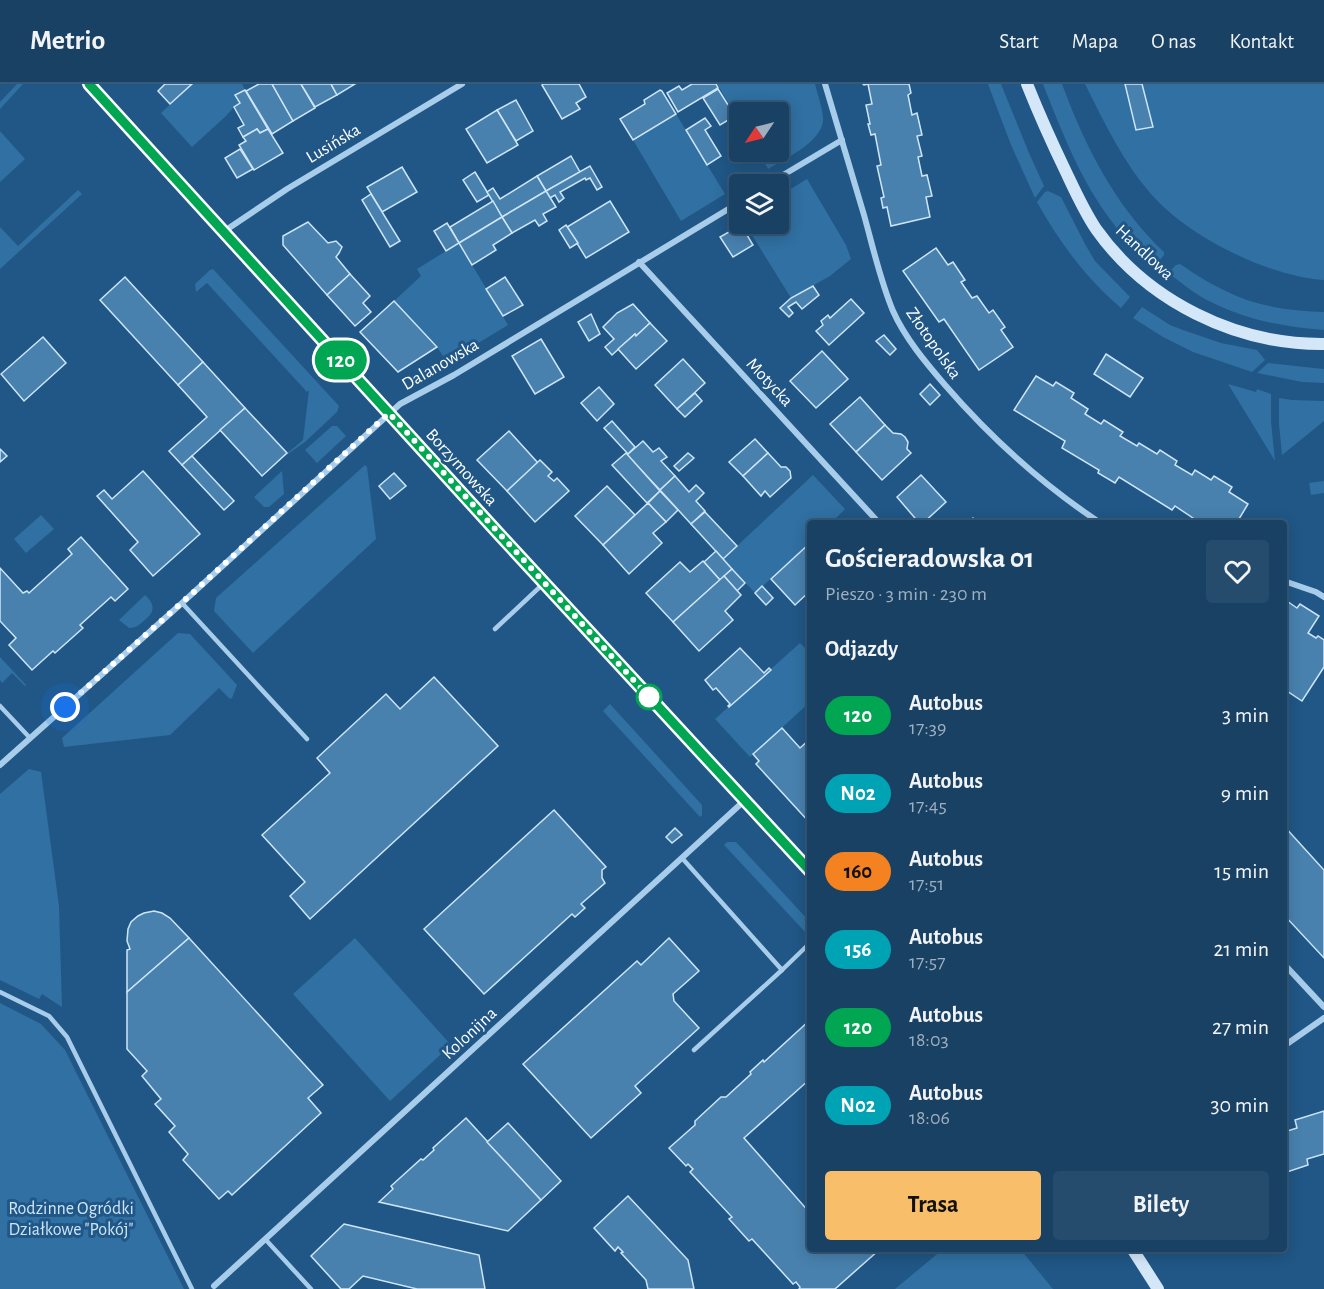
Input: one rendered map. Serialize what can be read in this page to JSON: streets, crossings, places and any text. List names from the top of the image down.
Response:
{
  "streets": {
    "street": [
      "Lusińska",
      "Handlowa",
      "Złotopolska",
      "Dalanowska",
      "Motycka",
      "Borzymowska",
      "Kolonijna"
    ]
  },
  "crossings": [
    ["Lusińska", "Borzymowska"],
    ["Dalanowska", "Motycka"],
    ["Dalanowska", "Borzymowska"],
    ["Borzymowska", "Kolonijna"]
  ],
  "parks": ["Rodzinne Ogródki Działkowe \"Pokój\""],
  "lines": ["bus line 120"],
  "north": "bottom left",
  "page": {
    "header": "Metrio",
    "nav": [
      "Start",
      "Mapa",
      "O nas",
      "Kontakt"
    ],
    "on_map": "120",
    "heading": [
      ["Gościeradowska 01", "Pieszo · 3 min · 230 m"],
      "Odjazdy"
    ],
    "list": [
      {
        "mark": "120",
        "name": "Autobus",
        "note": "17:39",
        "value": "3 min"
      },
      {
        "mark": "N02",
        "name": "Autobus",
        "note": "17:45",
        "value": "9 min"
      },
      {
        "mark": "160",
        "name": "Autobus",
        "note": "17:51",
        "value": "15 min"
      },
      {
        "mark": "156",
        "name": "Autobus",
        "note": "17:57",
        "value": "21 min"
      },
      {
        "mark": "120",
        "name": "Autobus",
        "note": "18:03",
        "value": "27 min"
      },
      {
        "mark": "N02",
        "name": "Autobus",
        "note": "18:06",
        "value": "30 min"
      }
    ],
    "buttons": ["Trasa", "Bilety"]
  }
}
